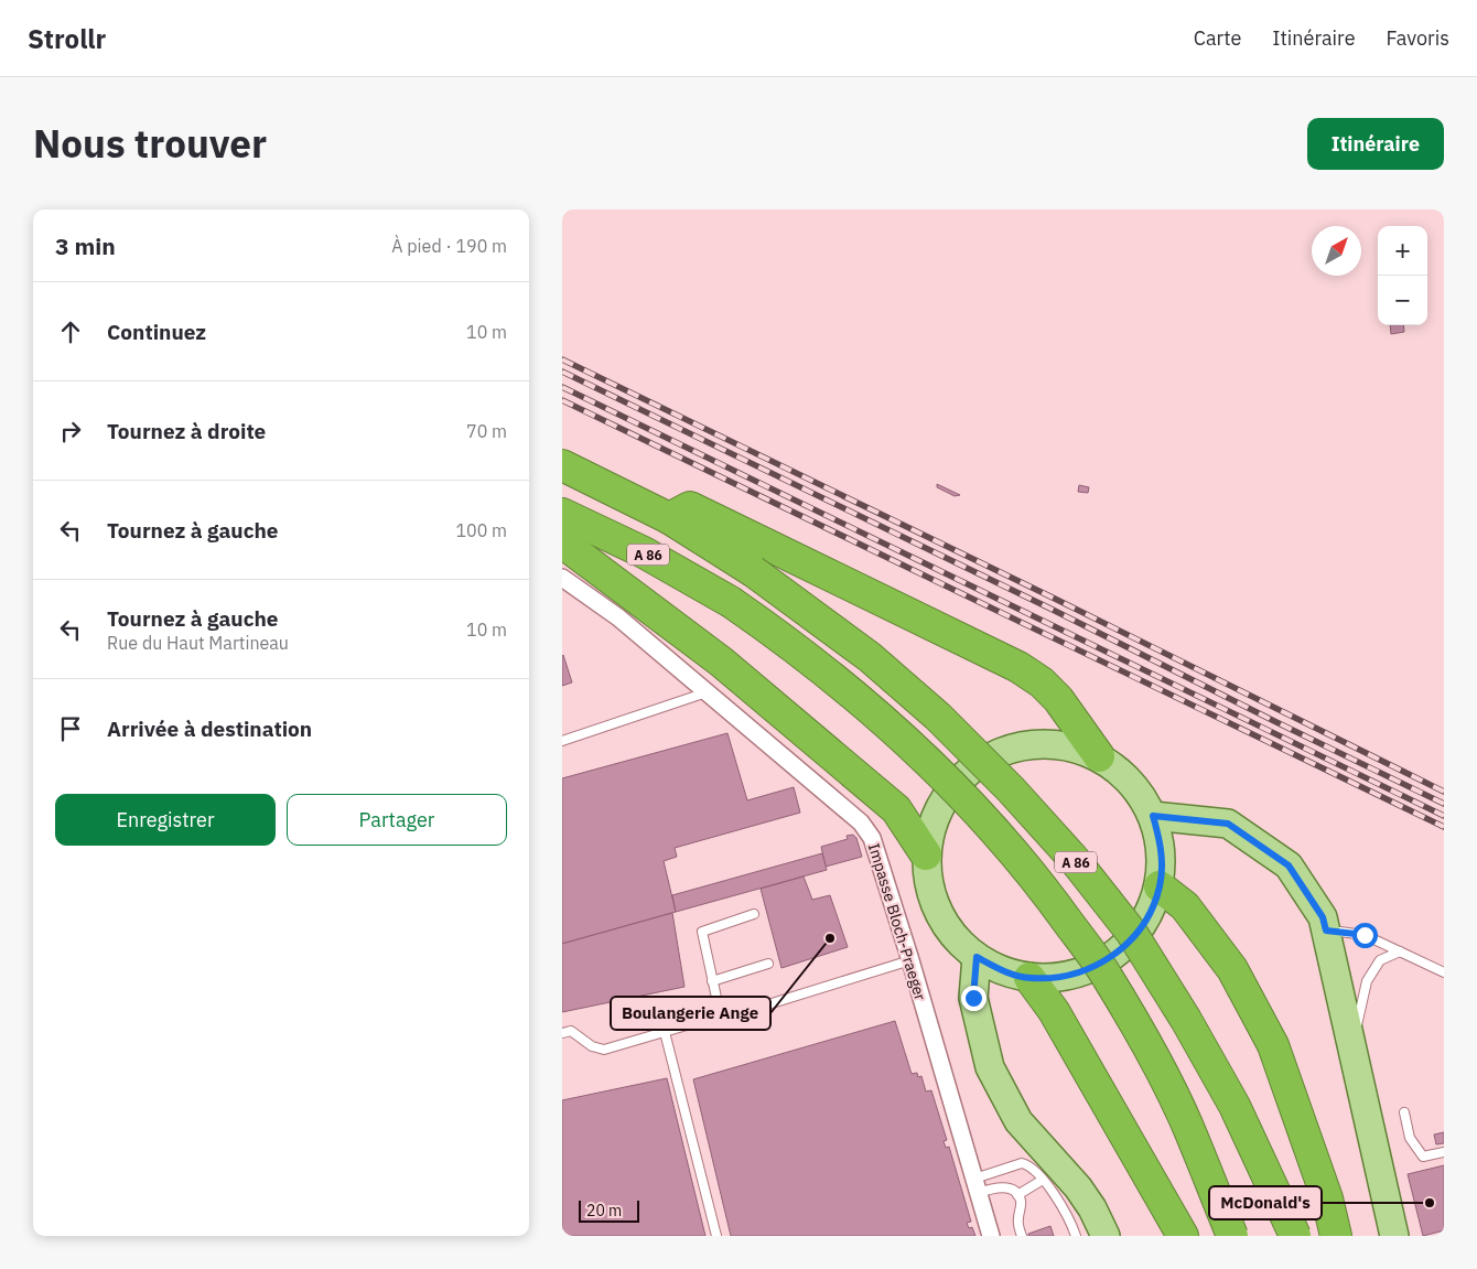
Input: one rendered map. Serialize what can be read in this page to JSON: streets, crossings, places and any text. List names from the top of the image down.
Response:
{
  "streets": {
    "highway": ["A 86"],
    "street": ["Impasse Bloch-Praeger"]
  },
  "places": ["Boulangerie Ange", "McDonald's"],
  "scale_bar": "20 m",
  "north": "top right",
  "page": {
    "header": "Strollr",
    "nav": ["Carte", "Itinéraire", "Favoris"],
    "title": "Nous trouver",
    "buttons": [
      "Itinéraire",
      ["Enregistrer", "Partager"]
    ],
    "heading": ["3 min", "À pied · 190 m"],
    "map_buttons": ["+", "−"],
    "list": [
      ["Continuez", "10 m"],
      ["Tournez à droite", "70 m"],
      ["Tournez à gauche", "100 m"],
      ["Tournez à gauche", "Rue du Haut Martineau", "10 m"],
      "Arrivée à destination"
    ],
    "scale": "20 m"
  }
}
